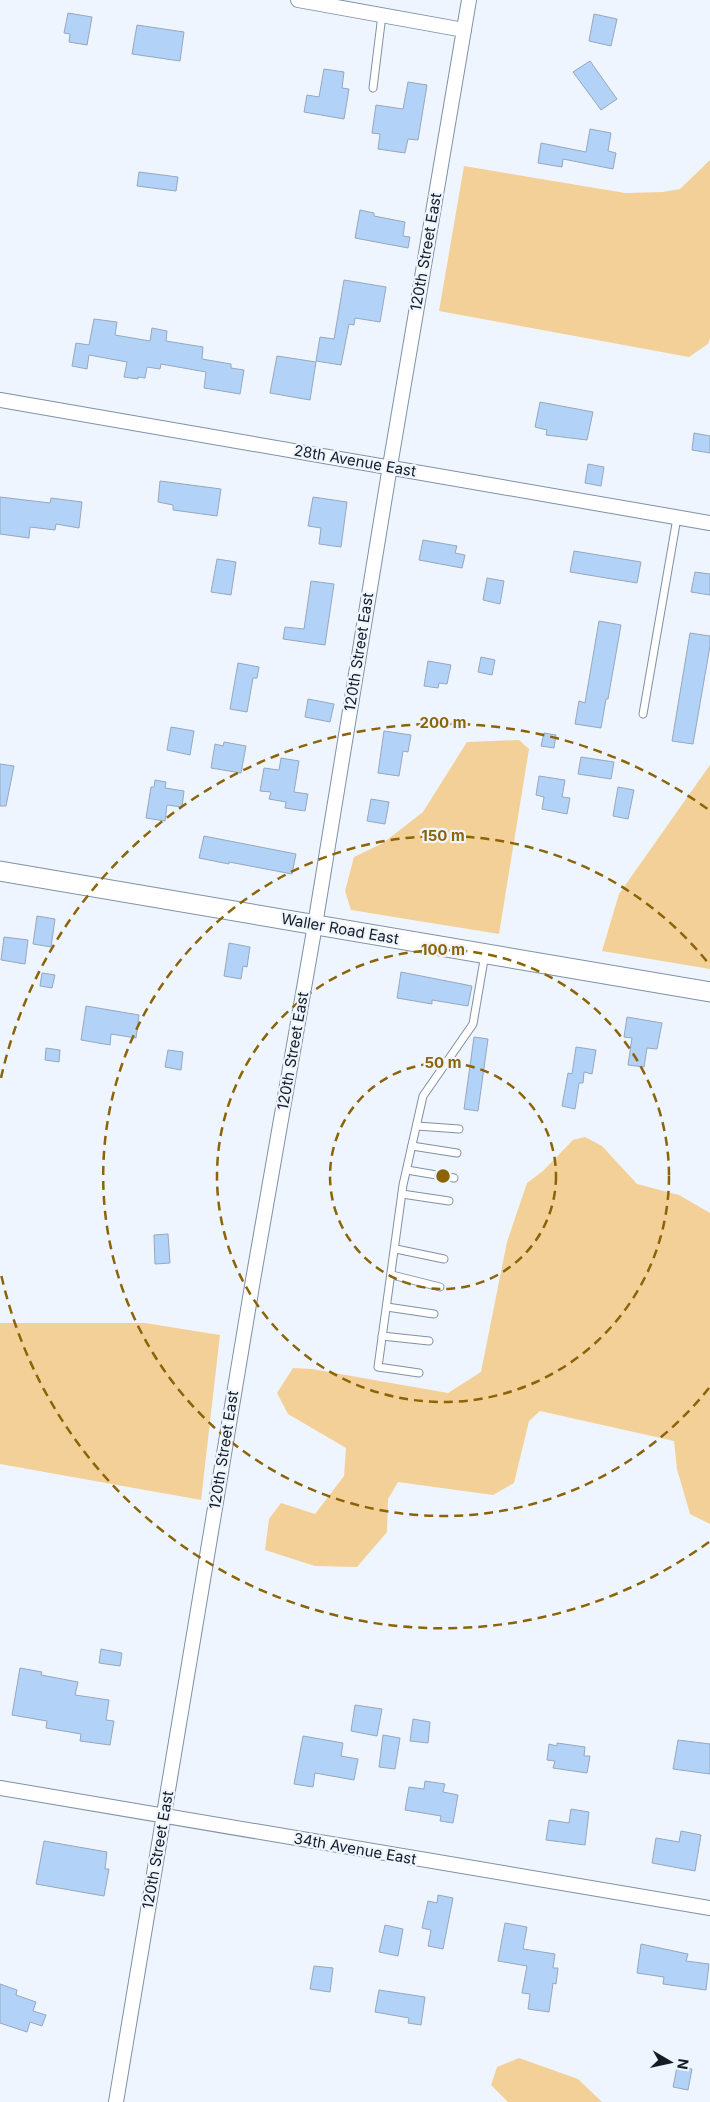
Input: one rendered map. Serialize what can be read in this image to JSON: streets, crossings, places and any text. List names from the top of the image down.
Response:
{
  "streets": {
    "street": [
      "120th Street East",
      "28th Avenue East",
      "Waller Road East",
      "34th Avenue East"
    ]
  },
  "crossings": [
    ["120th Street East", "28th Avenue East"],
    ["120th Street East", "Waller Road East"],
    ["120th Street East", "34th Avenue East"]
  ],
  "north": "right",
  "rings": [
    "200 m",
    "150 m",
    "100 m",
    "50 m"
  ]
}
